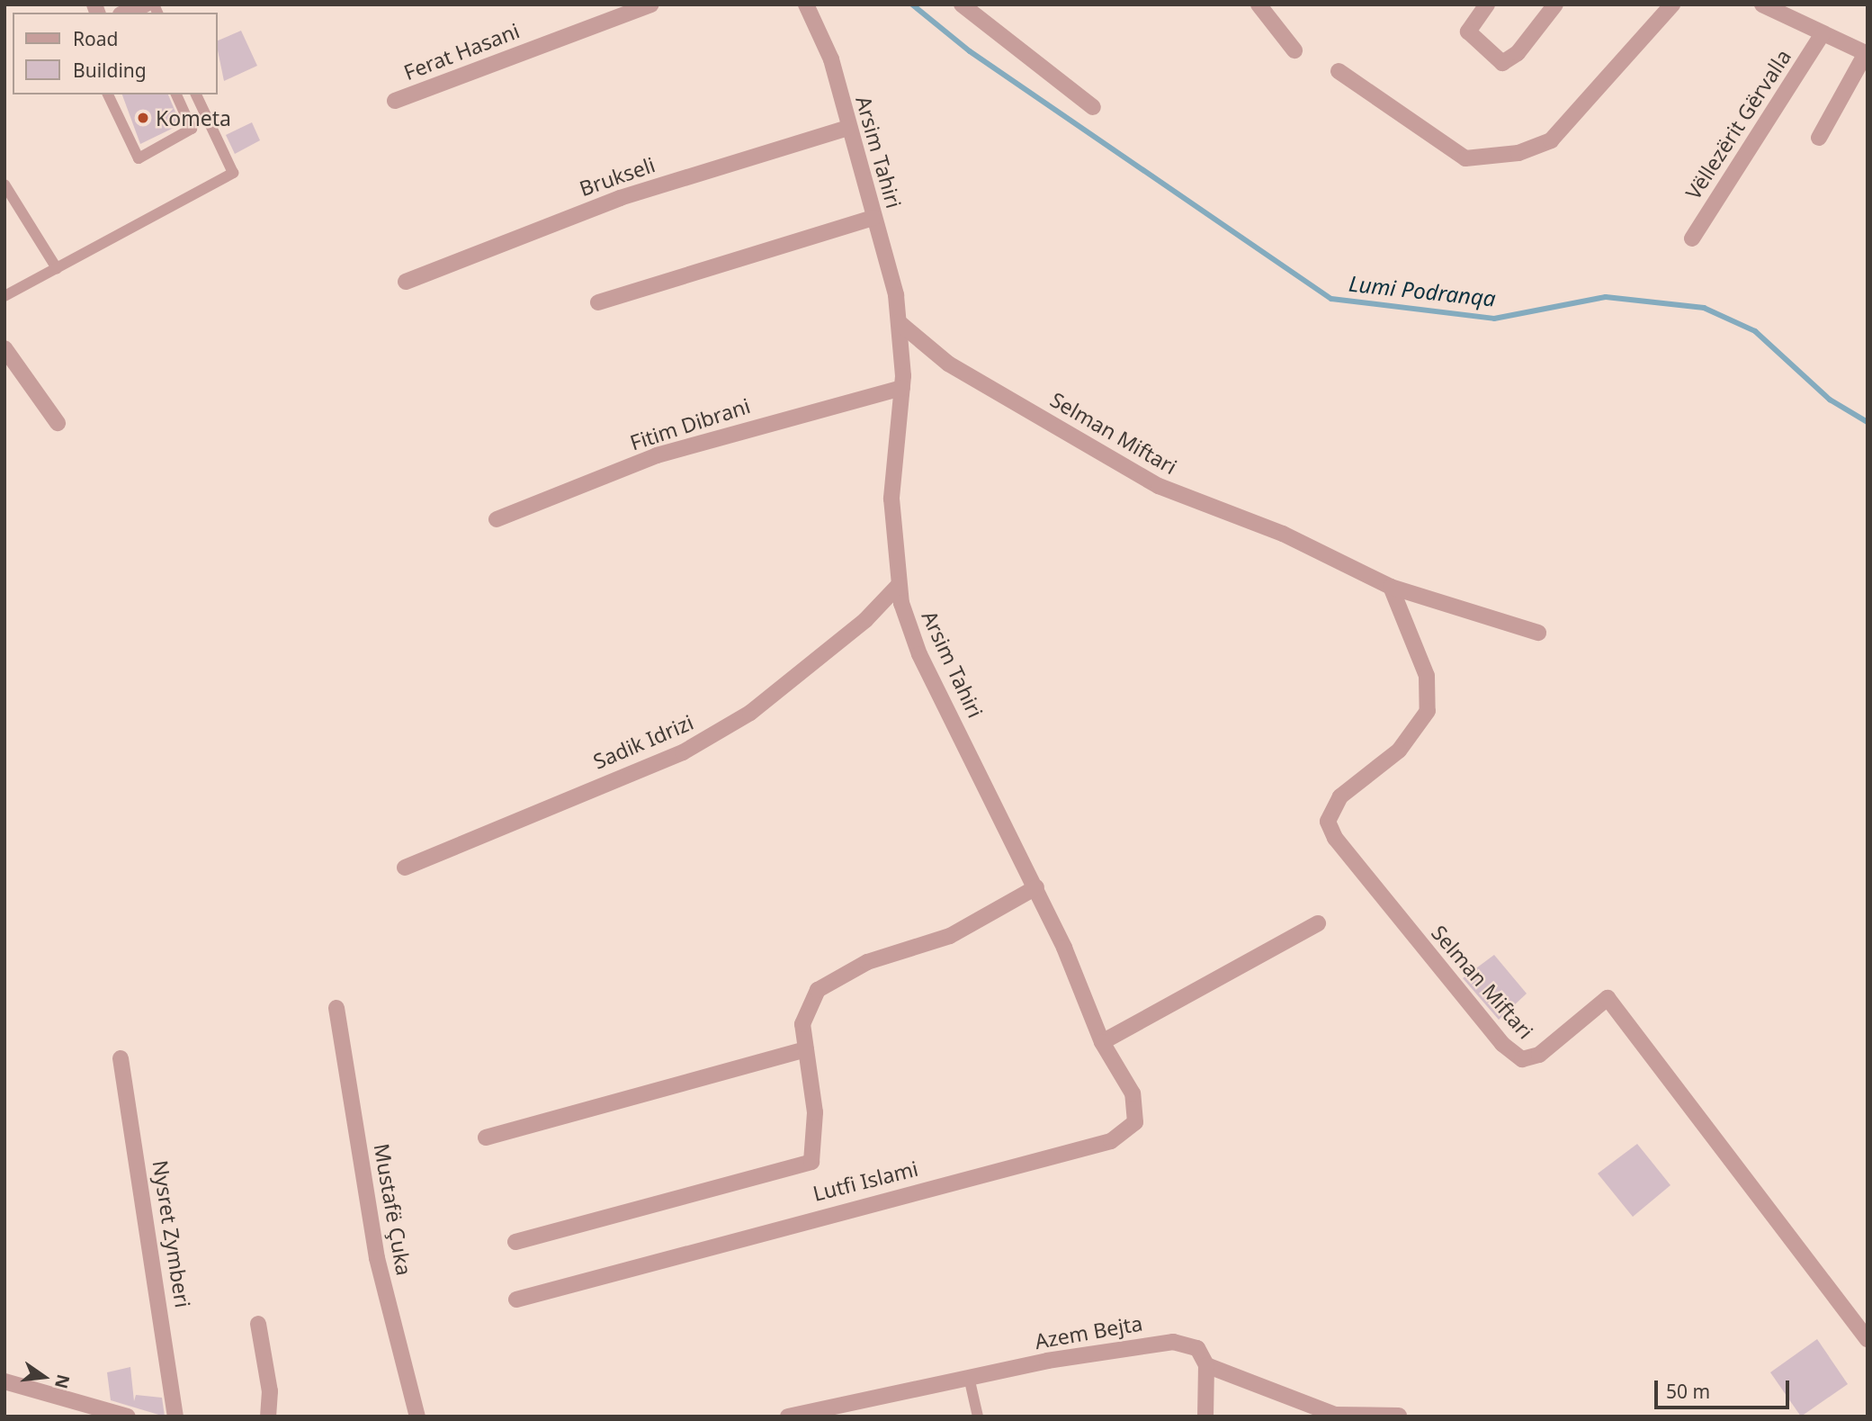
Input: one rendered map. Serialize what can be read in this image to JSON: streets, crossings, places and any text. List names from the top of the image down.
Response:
{
  "streets": {
    "street": [
      "Ferat Hasani",
      "Vëllezërit Gërvalla",
      "Arsim Tahiri",
      "Brukseli",
      "Fitim Dibrani",
      "Selman Miftari",
      "Sadik Idrizi",
      "Lutfi Islami",
      "Mustafë Çuka",
      "Nysret Zymberi",
      "Azem Bejta"
    ]
  },
  "crossings": [
    ["Arsim Tahiri", "Brukseli"],
    ["Arsim Tahiri", "Fitim Dibrani"],
    ["Arsim Tahiri", "Selman Miftari"],
    ["Arsim Tahiri", "Sadik Idrizi"],
    ["Arsim Tahiri", "Lutfi Islami"]
  ],
  "water": ["Lumi Podranqa"],
  "places": ["Kometa"],
  "legend": ["Road", "Building"],
  "scale_bar": "50 m",
  "north": "right"
}
